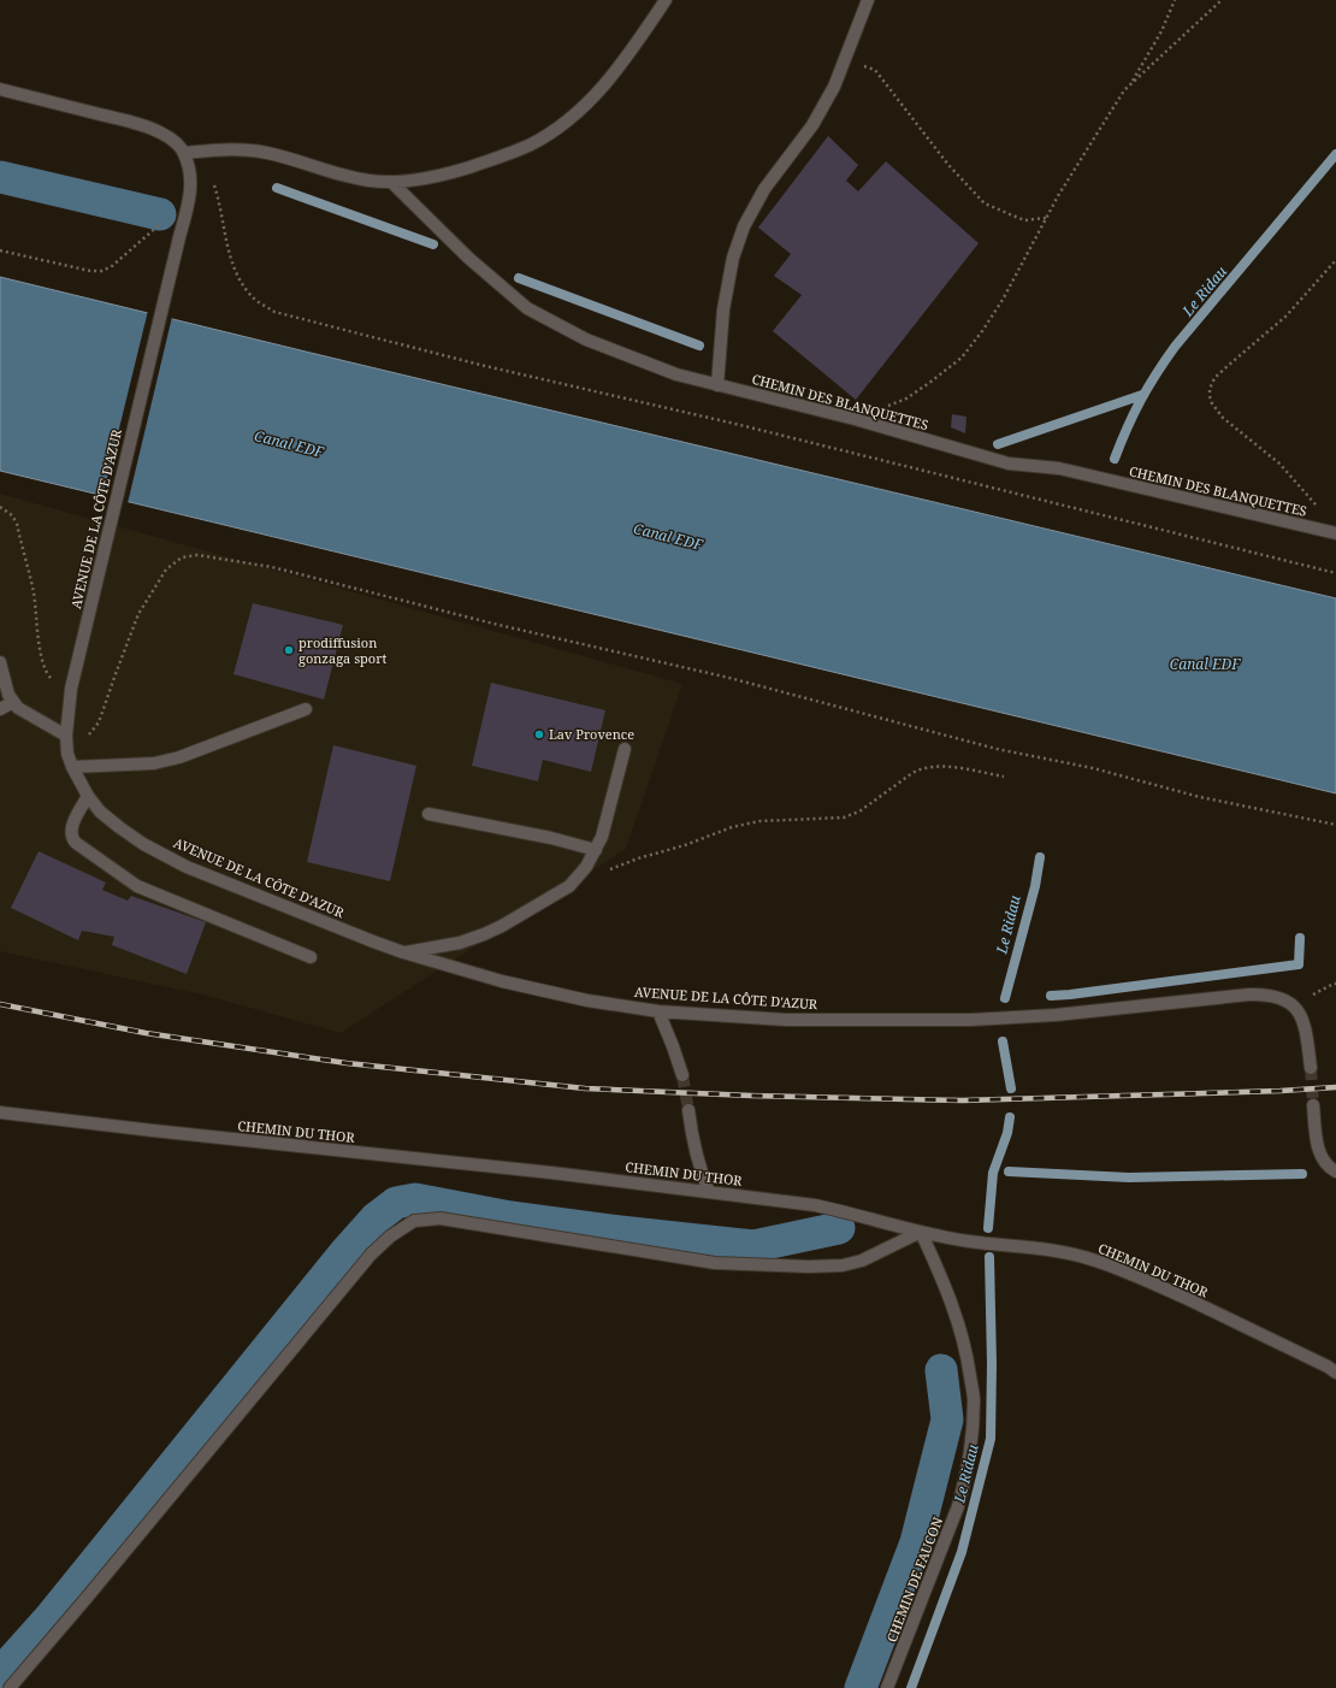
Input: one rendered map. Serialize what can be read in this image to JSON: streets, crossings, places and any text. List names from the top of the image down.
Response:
{
  "streets": {
    "street": [
      "CHEMIN DES BLANQUETTES",
      "AVENUE DE LA CÔTE D'AZUR",
      "CHEMIN DU THOR",
      "CHEMIN DE FAUCON"
    ]
  },
  "crossings": [
    ["CHEMIN DU THOR", "CHEMIN DE FAUCON"]
  ],
  "water": ["Le Ridau", "Canal EDF"],
  "places": ["prodiffusion gonzaga sport", "Lav Provence"]
}
